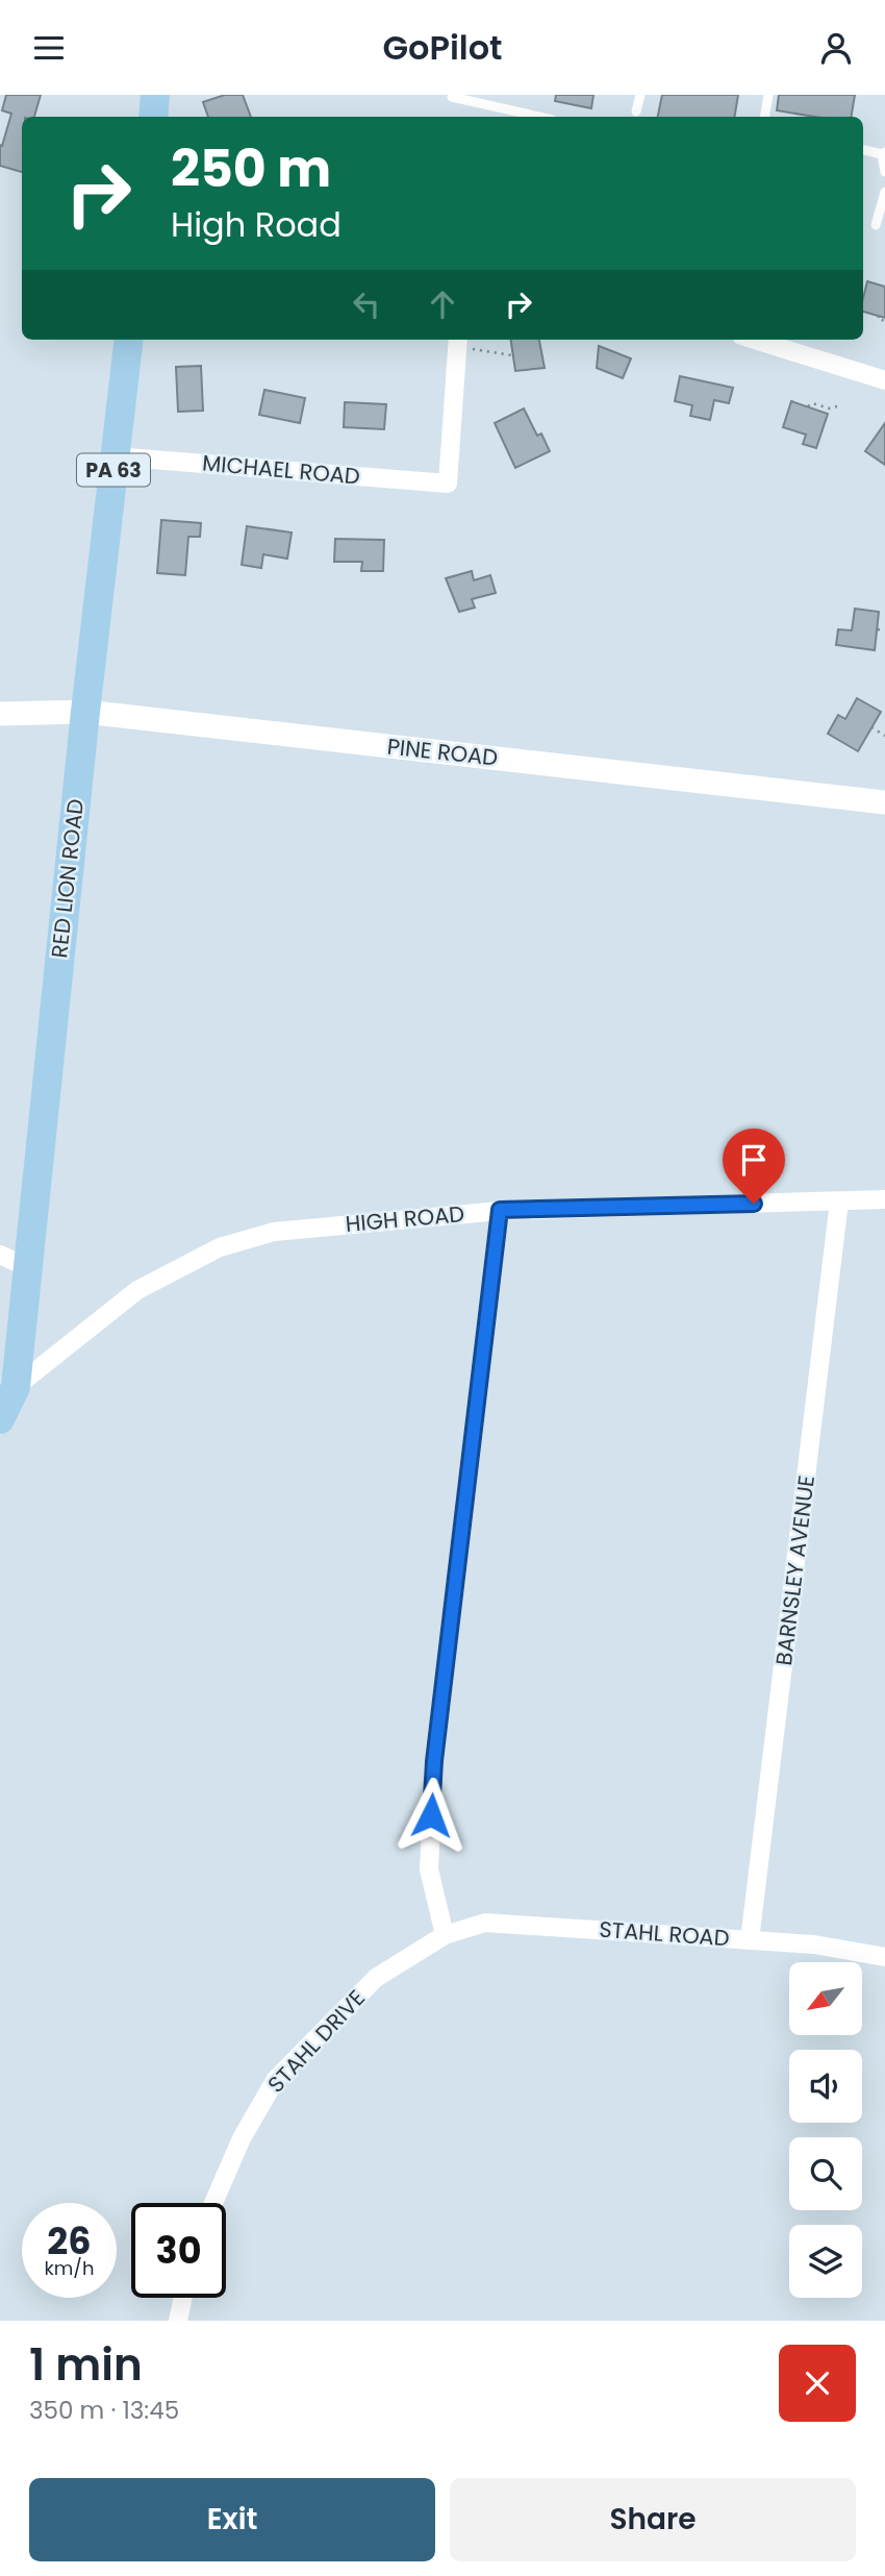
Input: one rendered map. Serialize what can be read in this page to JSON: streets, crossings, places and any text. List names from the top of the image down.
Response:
{
  "streets": {
    "main road": ["PA 63", "RED LION ROAD"],
    "street": [
      "MICHAEL ROAD",
      "PINE ROAD",
      "HIGH ROAD",
      "BARNSLEY AVENUE",
      "STAHL ROAD",
      "STAHL DRIVE"
    ]
  },
  "crossings": [
    ["MICHAEL ROAD", "RED LION ROAD"],
    ["PINE ROAD", "RED LION ROAD"],
    ["RED LION ROAD", "HIGH ROAD"],
    ["HIGH ROAD", "BARNSLEY AVENUE"],
    ["BARNSLEY AVENUE", "STAHL ROAD"],
    ["STAHL ROAD", "STAHL DRIVE"]
  ],
  "north": "bottom left",
  "page": {
    "header": "GoPilot",
    "turn": ["250 m", "High Road"],
    "speed": "26 km/h",
    "limit": "30",
    "heading": ["1 min", "350 m · 13:45"],
    "buttons": ["Exit", "Share"]
  }
}
